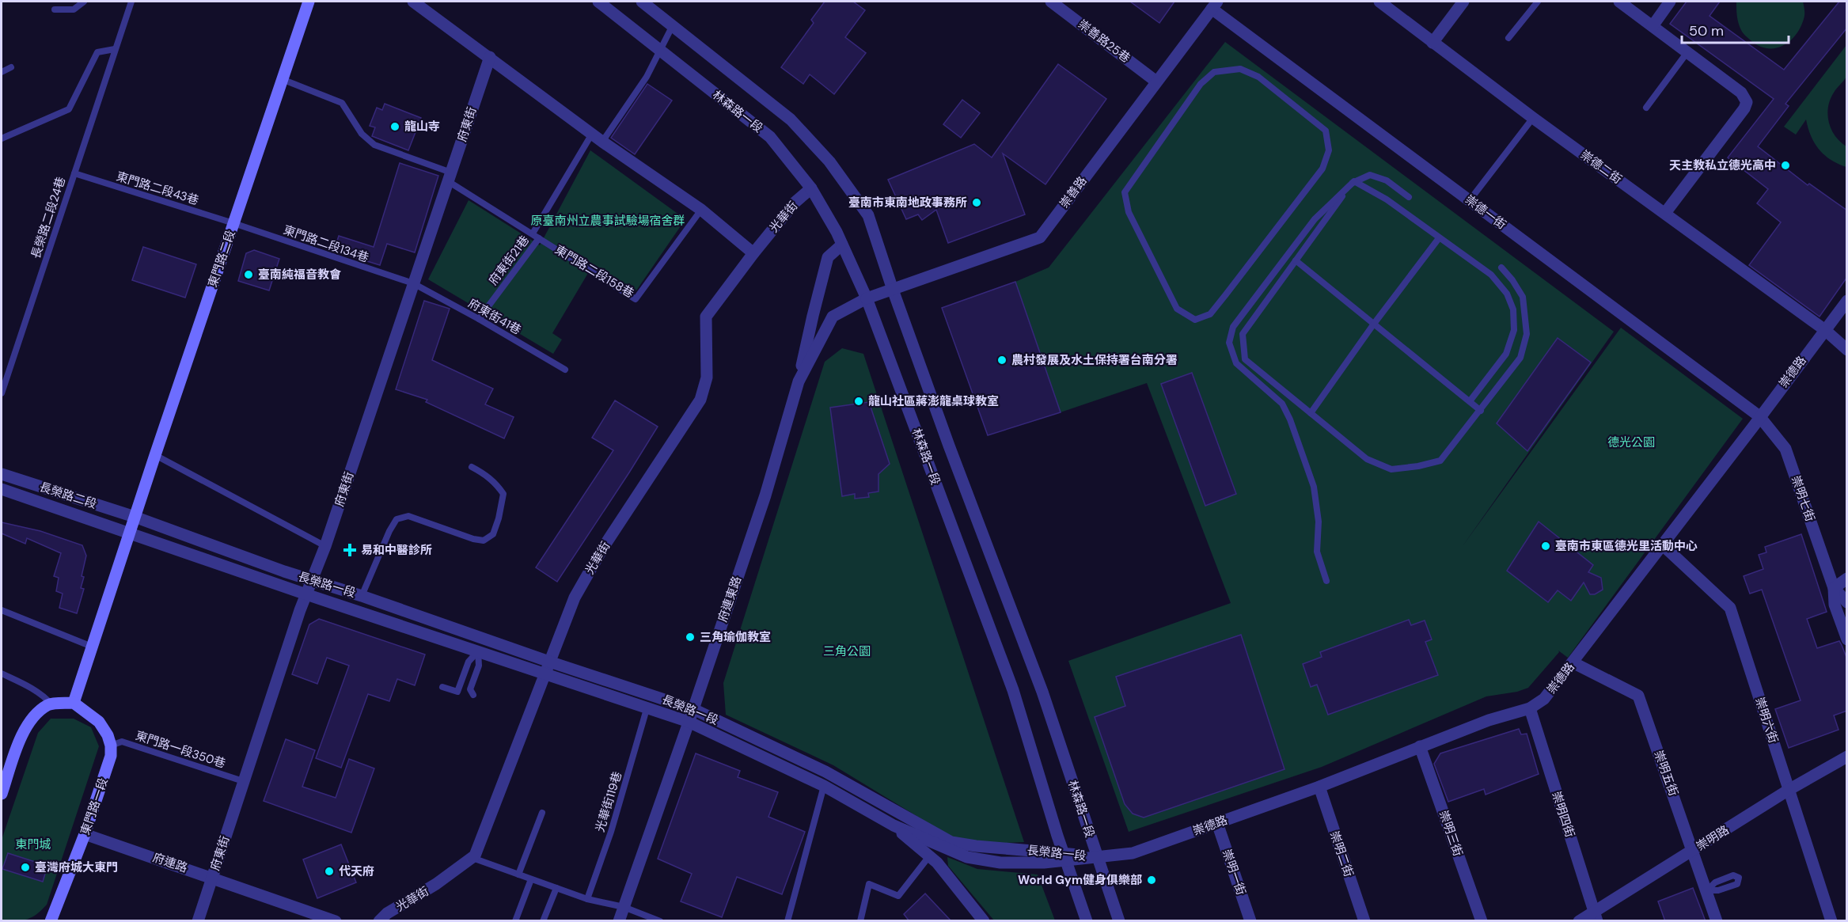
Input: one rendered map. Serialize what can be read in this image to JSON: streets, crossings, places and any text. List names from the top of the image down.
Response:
{
  "streets": {
    "main road": ["東門路二段", "東門路一段"],
    "street": [
      "崇善路25巷",
      "林森路一段",
      "府東街",
      "崇德二街",
      "崇善路",
      "崇德一街",
      "光華街",
      "崇德路",
      "長榮路二段",
      "崇明七街",
      "長榮路一段",
      "府連東路",
      "崇明六街",
      "崇明五街",
      "崇明四街",
      "崇明三街",
      "崇明路",
      "崇明二街",
      "府連路",
      "崇明一街"
    ],
    "lane": [
      "東門路二段43巷",
      "長榮路二段24巷",
      "東門路二段134巷",
      "府東街21巷",
      "東門路二段158巷",
      "府東街41巷",
      "東門路一段350巷",
      "光華街119巷"
    ]
  },
  "crossings": [
    ["崇善路25巷", "崇善路"],
    ["林森路一段", "崇善路"],
    ["林森路一段", "光華街"],
    ["林森路一段", "崇德路"],
    ["林森路一段", "長榮路一段"],
    ["林森路一段", "府連東路"],
    ["府東街", "東門路二段134巷"],
    ["府東街", "東門路二段158巷"],
    ["府東街", "府東街41巷"],
    ["府東街", "長榮路一段"],
    ["府東街", "東門路一段350巷"],
    ["府東街", "府連路"],
    ["崇德二街", "崇德路"],
    ["東門路二段43巷", "長榮路二段24巷"],
    ["東門路二段43巷", "東門路二段134巷"],
    ["東門路二段43巷", "東門路二段"],
    ["崇善路", "崇德一街"],
    ["崇善路", "府連東路"],
    ["崇德一街", "崇德路"],
    ["崇德一街", "崇明七街"],
    ["光華街", "長榮路一段"],
    ["東門路二段134巷", "東門路二段"],
    ["東門路二段134巷", "府東街41巷"],
    ["東門路二段", "東門路二段158巷"],
    ["東門路二段", "長榮路二段"],
    ["東門路二段", "長榮路一段"],
    ["府東街21巷", "東門路二段158巷"],
    ["府東街21巷", "府東街41巷"],
    ["崇德路", "崇明七街"],
    ["崇德路", "長榮路一段"],
    ["崇德路", "崇明六街"],
    ["崇德路", "崇明五街"],
    ["崇德路", "崇明四街"],
    ["崇德路", "崇明三街"],
    ["崇德路", "崇明二街"],
    ["崇德路", "崇明一街"],
    ["長榮路二段", "長榮路一段"],
    ["長榮路一段", "府連東路"],
    ["長榮路一段", "光華街119巷"],
    ["崇明六街", "崇明路"],
    ["東門路一段350巷", "東門路一段"],
    ["崇明五街", "崇明路"],
    ["東門路一段", "府連路"],
    ["崇明四街", "崇明路"]
  ],
  "parks": [
    "原臺南州立農事試驗場宿舍群",
    "德光公園",
    "三角公園",
    "東門城"
  ],
  "places": {
    "other": [
      "龍山寺",
      "天主教私立德光高中",
      "臺南市東南地政事務所",
      "臺南純福音教會",
      "農村發展及水土保持署台南分署",
      "龍山社區蔣澎龍桌球教室",
      "臺南市東區德光里活動中心",
      "三角瑜伽教室",
      "臺灣府城大東門",
      "代天府",
      "World Gym健身俱樂部"
    ],
    "health": ["易和中醫診所"]
  },
  "scale_bar": "50 m"
}
